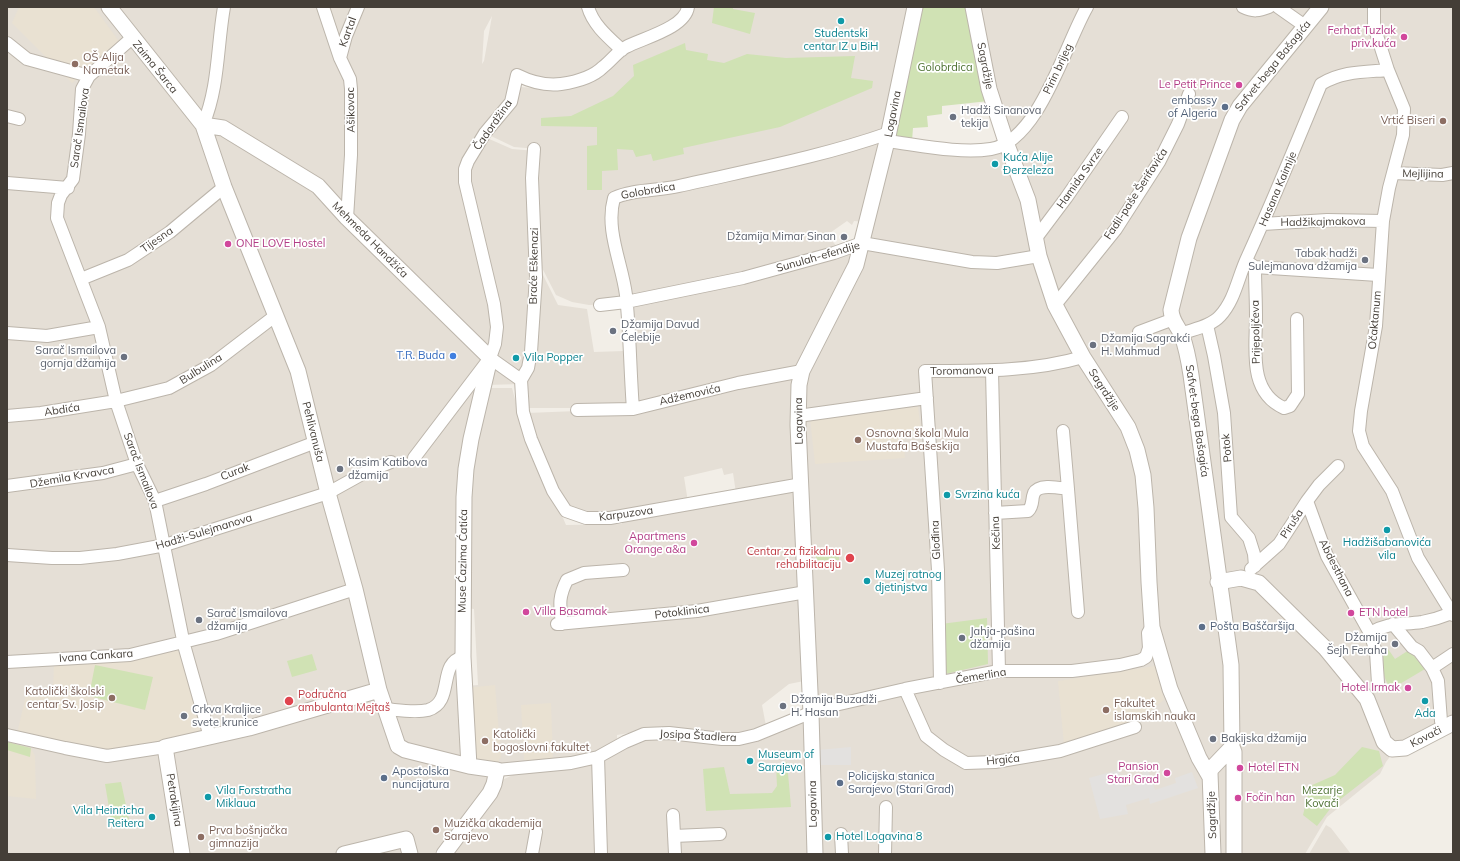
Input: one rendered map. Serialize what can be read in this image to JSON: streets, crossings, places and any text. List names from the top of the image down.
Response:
{
  "streets": {
    "street": [
      "Kartal",
      "Sagrdžije",
      "Safvet-bega Bašagića",
      "Zaima Šarca",
      "Pirin brijeg",
      "Ašikovac",
      "Logavina",
      "Čadordžina",
      "Sarač Ismailova",
      "Mejlijina",
      "Hamida Svrze",
      "Hasana Kaimije",
      "Golobrdica",
      "Fadil-paše Šerifovića",
      "Hadžikajmakova",
      "Tijesna",
      "Mehmeda Handžića",
      "Sunulah-efendije",
      "Braće Eškenazi",
      "Očaktanum",
      "Prijepoljčeva",
      "Bulbulina",
      "Toromanova",
      "Adžemovića",
      "Abdića",
      "Pehlivanuša",
      "Potok",
      "Curak",
      "Džemila Krvavca",
      "Karpuzova",
      "Piruša",
      "Hadži-Sulejmanova",
      "Kečina",
      "Glođina",
      "Muse Ćazima Ćatića",
      "Abdesthana",
      "Potoklinica",
      "Ivana Cankara",
      "Čemerlina",
      "Josipa Štadlera",
      "Kovači",
      "Hrgića",
      "Petrakijina"
    ]
  },
  "crossings": [
    ["Kartal", "Ašikovac"],
    ["Sagrdžije", "Safvet-bega Bašagića"],
    ["Sagrdžije", "Pirin brijeg"],
    ["Sagrdžije", "Hamida Svrze"],
    ["Sagrdžije", "Fadil-paše Šerifovića"],
    ["Sagrdžije", "Sunulah-efendije"],
    ["Sagrdžije", "Toromanova"],
    ["Sagrdžije", "Čemerlina"],
    ["Safvet-bega Bašagića", "Hasana Kaimije"],
    ["Zaima Šarca", "Sarač Ismailova"],
    ["Zaima Šarca", "Mehmeda Handžića"],
    ["Zaima Šarca", "Pehlivanuša"],
    ["Ašikovac", "Mehmeda Handžića"],
    ["Logavina", "Golobrdica"],
    ["Logavina", "Sunulah-efendije"],
    ["Logavina", "Adžemovića"],
    ["Logavina", "Karpuzova"],
    ["Logavina", "Potoklinica"],
    ["Logavina", "Čemerlina"],
    ["Logavina", "Josipa Štadlera"],
    ["Čadordžina", "Mehmeda Handžića"],
    ["Čadordžina", "Muse Ćazima Ćatića"],
    ["Sarač Ismailova", "Tijesna"],
    ["Sarač Ismailova", "Bulbulina"],
    ["Sarač Ismailova", "Abdića"],
    ["Sarač Ismailova", "Curak"],
    ["Sarač Ismailova", "Džemila Krvavca"],
    ["Sarač Ismailova", "Hadži-Sulejmanova"],
    ["Sarač Ismailova", "Ivana Cankara"],
    ["Mejlijina", "Očaktanum"],
    ["Hasana Kaimije", "Hadžikajmakova"],
    ["Hasana Kaimije", "Očaktanum"],
    ["Hasana Kaimije", "Prijepoljčeva"],
    ["Hasana Kaimije", "Potok"],
    ["Golobrdica", "Sunulah-efendije"],
    ["Golobrdica", "Adžemovića"],
    ["Hadžikajmakova", "Očaktanum"],
    ["Tijesna", "Pehlivanuša"],
    ["Mehmeda Handžića", "Braće Eškenazi"],
    ["Mehmeda Handžića", "Pehlivanuša"],
    ["Mehmeda Handžića", "Karpuzova"],
    ["Mehmeda Handžića", "Muse Ćazima Ćatića"],
    ["Braće Eškenazi", "Karpuzova"],
    ["Bulbulina", "Abdića"],
    ["Bulbulina", "Pehlivanuša"],
    ["Toromanova", "Kečina"],
    ["Toromanova", "Glođina"],
    ["Pehlivanuša", "Curak"],
    ["Pehlivanuša", "Hadži-Sulejmanova"],
    ["Pehlivanuša", "Muse Ćazima Ćatića"],
    ["Pehlivanuša", "Ivana Cankara"],
    ["Potok", "Piruša"],
    ["Piruša", "Abdesthana"],
    ["Piruša", "Kovači"],
    ["Kečina", "Čemerlina"],
    ["Glođina", "Čemerlina"],
    ["Čemerlina", "Josipa Štadlera"],
    ["Čemerlina", "Hrgića"]
  ],
  "parks": ["Golobrdica", "Mezarje Kovači"],
  "places": [
    "Studentski centar IZ u BiH",
    "Ferhat Tuzlak priv.kuća",
    "OŠ Alija Nametak",
    "Le Petit Prince",
    "embassy of Algeria",
    "Hadži Sinanova tekija",
    "Vrtić Biseri",
    "Kuća Alije Đerzeleza",
    "Džamija Mimar Sinan",
    "ONE LOVE Hostel",
    "Tabak hadži Sulejmanova džamija",
    "Džamija Davud Ćelebije",
    "Džamija Sagrakći H. Mahmud",
    "T.R. Buda",
    "Sarač Ismailova gornja džamija",
    "Vila Popper",
    "Osnovna škola Mula Mustafa Bašeskija",
    "Kasim Katibova džamija",
    "Svrzina kuća",
    "Hadžišabanovića vila",
    "Apartmens Orange a&a",
    "Centar za fizikalnu rehabilitaciju",
    "Muzej ratnog djetinjstva",
    "Villa Basamak",
    "ETN hotel",
    "Sarač Ismailova džamija",
    "Pošta Baščaršija",
    "Jahja-pašina džamija",
    "Džamija Šejh Feraha",
    "Hotel Irmak",
    "Katolički školski centar Sv. Josip",
    "Područna ambulanta Mejtaš",
    "Ada",
    "Džamija Buzadži H. Hasan",
    "Fakultet islamskih nauka",
    "Crkva Kraljice svete krunice",
    "Bakijska džamija",
    "Katolički bogoslovni fakultet",
    "Museum of Sarajevo",
    "Hotel ETN",
    "Pansion Stari Grad",
    "Apostolska nuncijatura",
    "Policijska stanica Sarajevo (Stari Grad)",
    "Vila Forstratha Miklaua",
    "Fočin han",
    "Vila Heinricha Reitera",
    "Muzička akademija Sarajevo",
    "Prva bošnjačka gimnazija",
    "Hotel Logavina 8"
  ]
}
